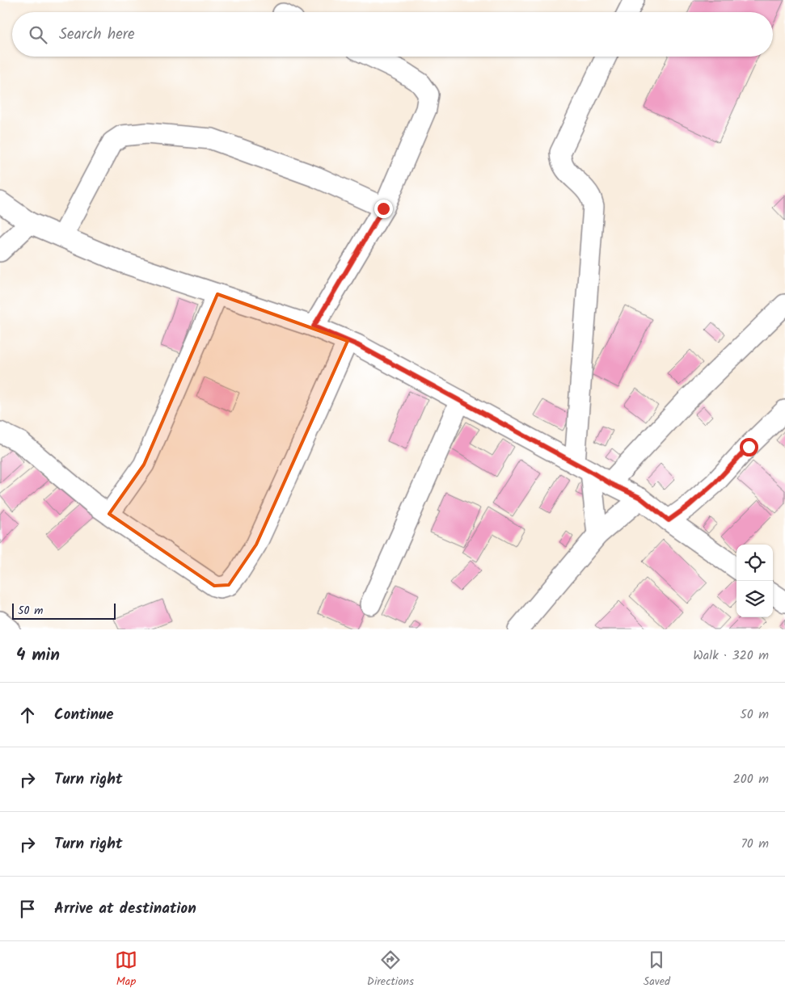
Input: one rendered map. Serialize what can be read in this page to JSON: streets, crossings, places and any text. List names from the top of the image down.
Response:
{
  "scale_bar": "50 m",
  "page": {
    "search": "Search here",
    "scale": "50 m",
    "heading": ["4 min", "Walk · 320 m"],
    "list": [
      ["Continue", "50 m"],
      ["Turn right", "200 m"],
      ["Turn right", "70 m"],
      "Arrive at destination"
    ],
    "nav": ["Map", "Directions", "Saved"]
  }
}
